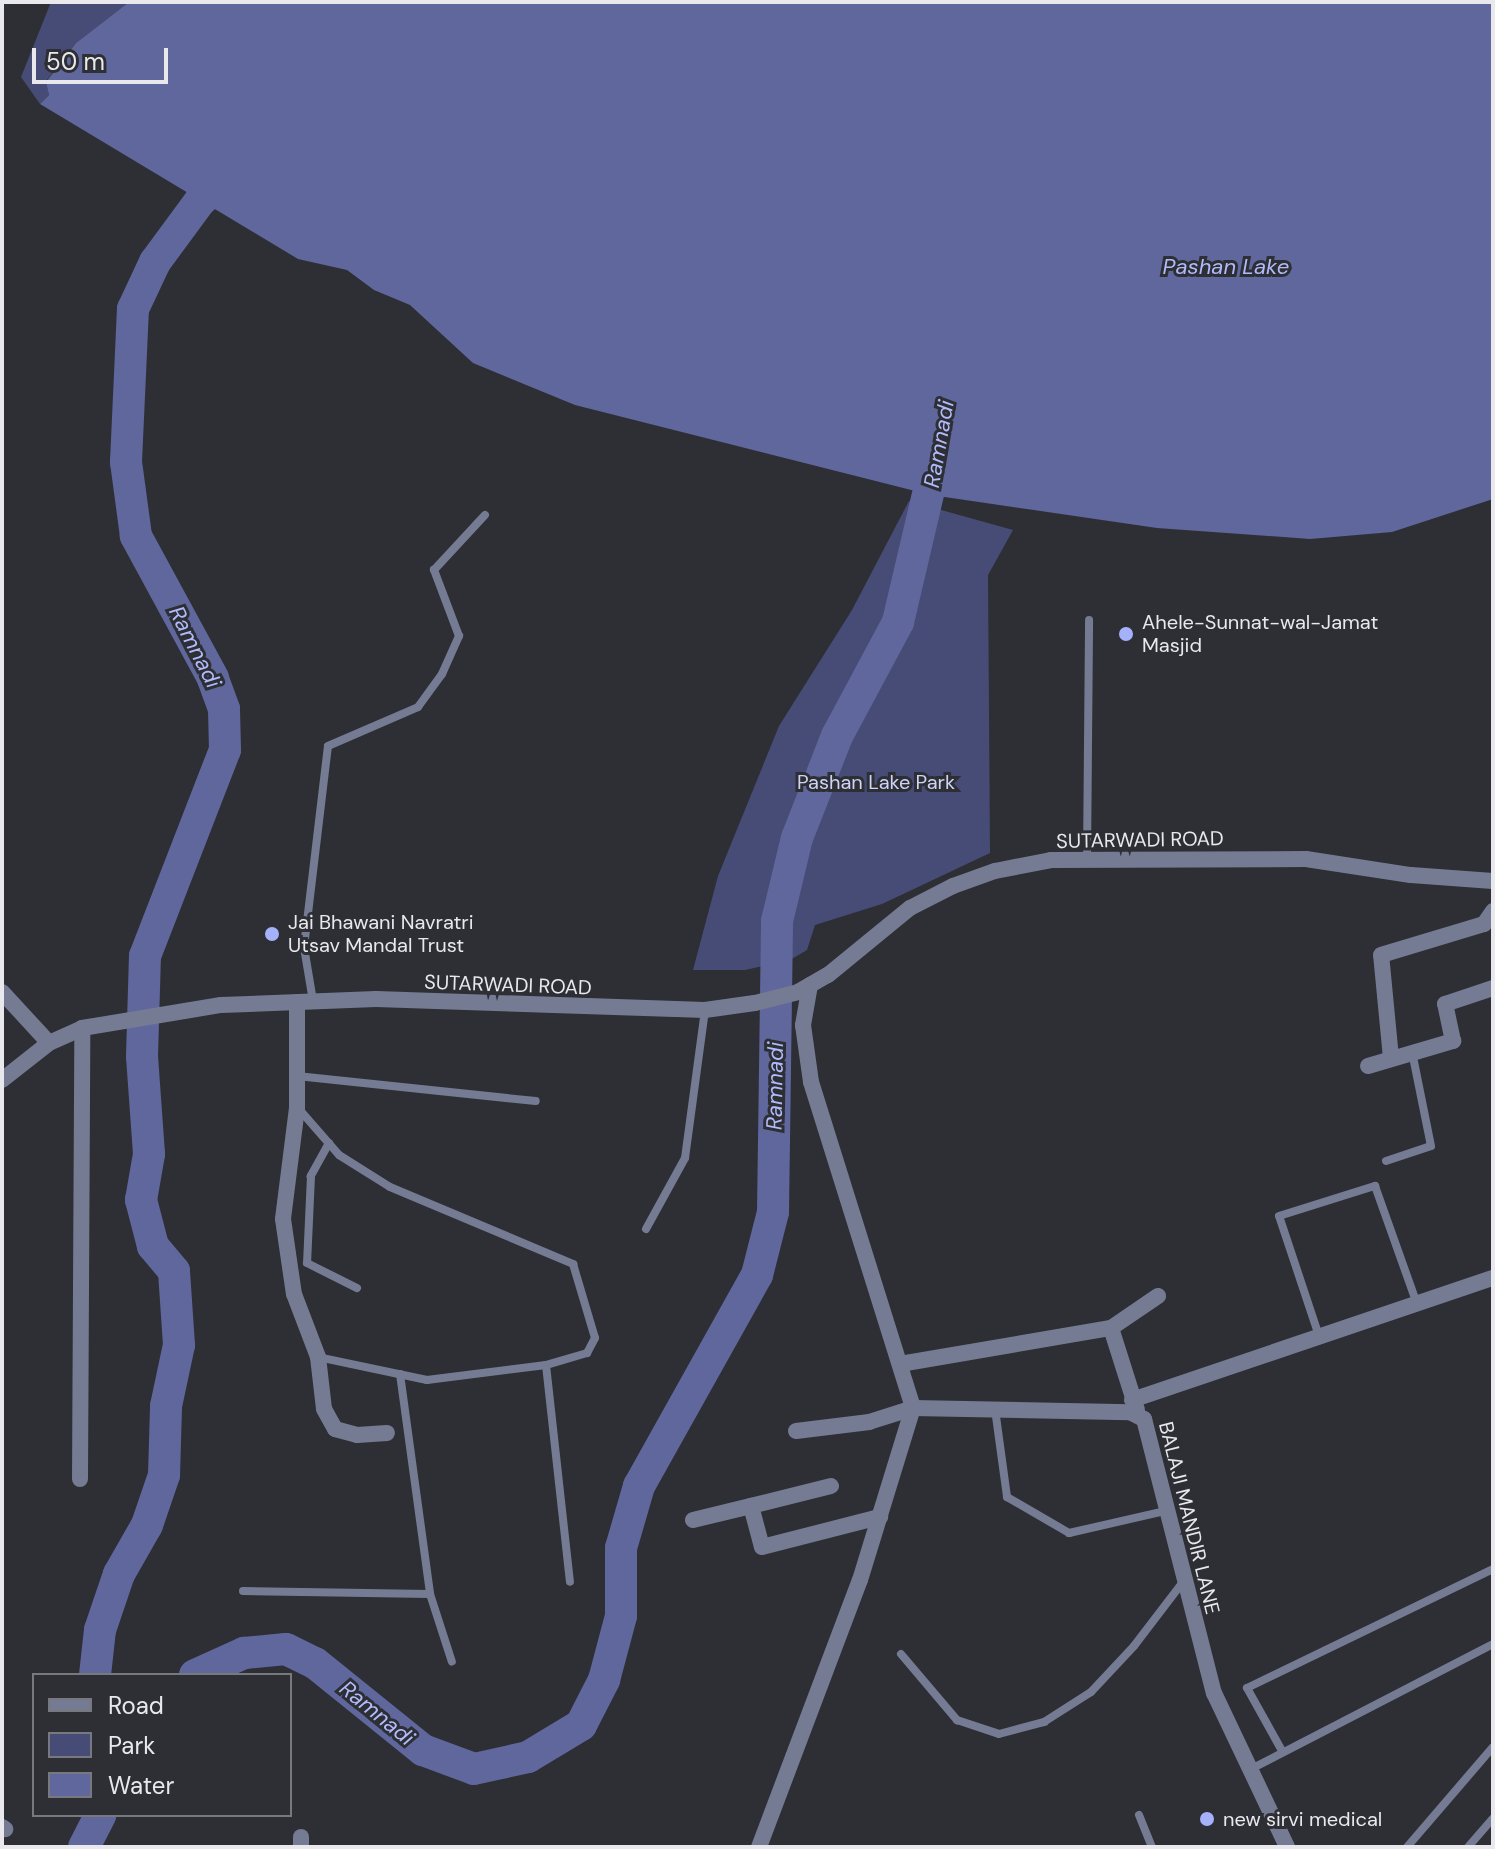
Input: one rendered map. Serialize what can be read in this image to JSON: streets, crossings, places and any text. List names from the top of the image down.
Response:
{
  "streets": {
    "street": ["SUTARWADI ROAD", "BALAJI MANDIR LANE"]
  },
  "water": ["Pashan Lake", "Ramnadi"],
  "parks": ["Pashan Lake Park"],
  "places": ["Ahele-Sunnat-wal-Jamat Masjid", "Jai Bhawani Navratri Utsav Mandal Trust", "new sirvi medical"],
  "legend": ["Road", "Park", "Water"],
  "scale_bar": "50 m"
}
